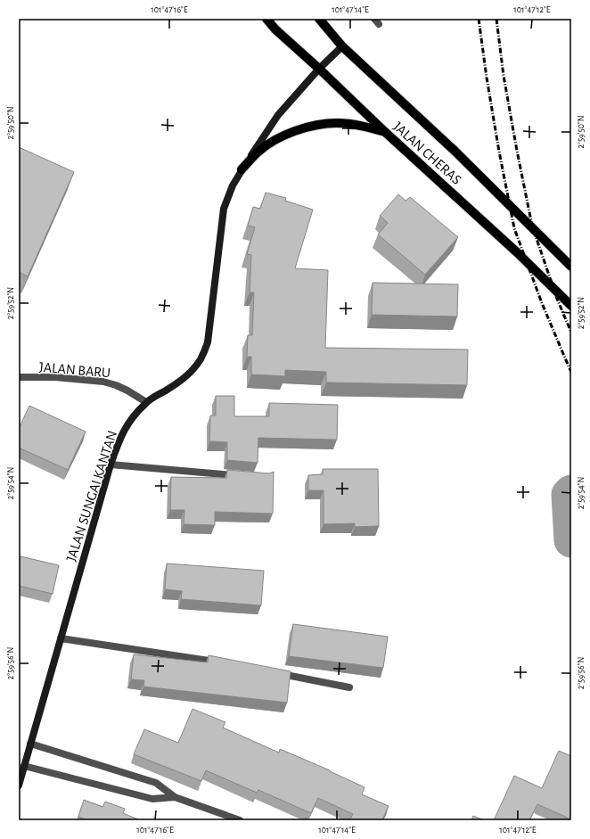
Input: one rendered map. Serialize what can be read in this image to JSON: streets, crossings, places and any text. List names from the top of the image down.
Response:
{
  "streets": {
    "main road": ["JALAN CHERAS", "JALAN SUNGAI KANTAN"],
    "street": ["JALAN BARU"]
  },
  "crossings": [
    ["JALAN CHERAS", "JALAN SUNGAI KANTAN"],
    ["JALAN BARU", "JALAN SUNGAI KANTAN"]
  ],
  "coordinates": [
    "101°47'16\"E",
    "101°47'14\"E",
    "101°47'12\"E",
    "2°59'50\"N",
    "2°59'52\"N",
    "2°59'54\"N",
    "2°59'56\"N"
  ]
}
